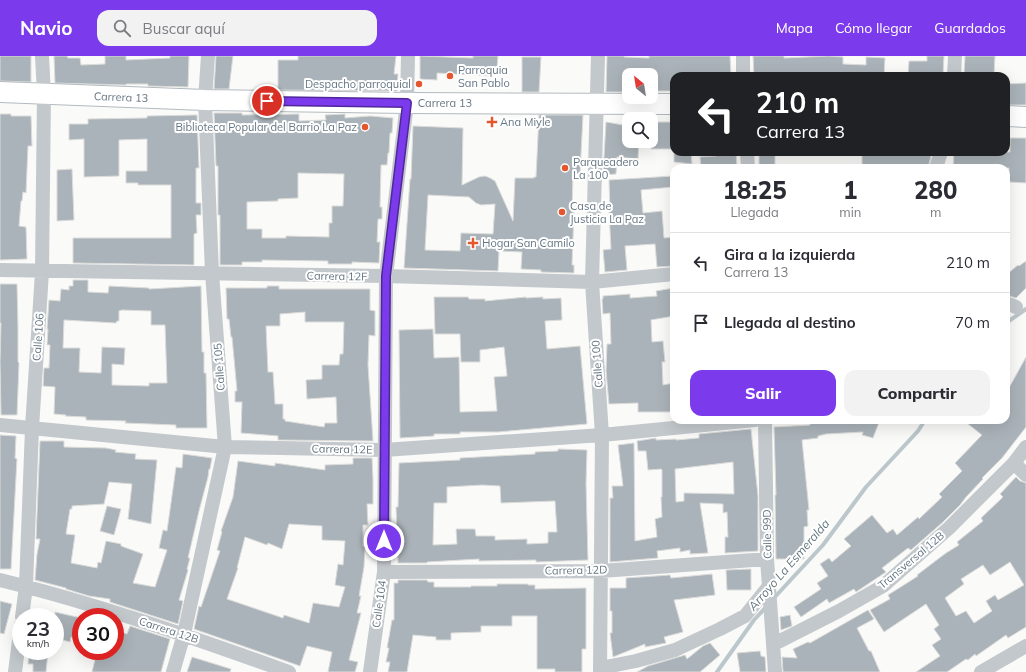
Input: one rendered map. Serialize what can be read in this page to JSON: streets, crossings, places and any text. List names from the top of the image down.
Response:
{
  "streets": {
    "street": [
      "Carrera 13",
      "Carrera 12F",
      "Calle 106",
      "Calle 100",
      "Calle 105",
      "Carrera 12E",
      "Calle 99D",
      "Transversal 12B",
      "Carrera 12D",
      "Calle 104",
      "Carrera 12B"
    ]
  },
  "crossings": [
    ["Carrera 13", "Calle 106"],
    ["Carrera 13", "Calle 100"],
    ["Carrera 13", "Calle 105"],
    ["Carrera 13", "Calle 104"],
    ["Carrera 12F", "Calle 106"],
    ["Carrera 12F", "Calle 100"],
    ["Carrera 12F", "Calle 105"],
    ["Carrera 12F", "Calle 104"],
    ["Calle 106", "Carrera 12E"],
    ["Calle 106", "Carrera 12B"],
    ["Calle 100", "Carrera 12E"],
    ["Calle 100", "Carrera 12D"],
    ["Calle 105", "Carrera 12E"],
    ["Calle 105", "Carrera 12B"],
    ["Carrera 12E", "Calle 104"],
    ["Calle 99D", "Transversal 12B"],
    ["Calle 99D", "Carrera 12D"],
    ["Carrera 12D", "Calle 104"]
  ],
  "water": ["Arroyo La Esmeralda"],
  "places": {
    "other": [
      "Parroquia San Pablo",
      "Despacho parroquial",
      "Biblioteca Popular del Barrio La Paz",
      "Parqueadero La 100",
      "Casa de Justicia La Paz"
    ],
    "health": ["Ana Miyle", "Hogar San Camilo"]
  },
  "north": "top left",
  "page": {
    "header": "Navio",
    "search": "Buscar aquí",
    "nav": ["Mapa", "Cómo llegar", "Guardados"],
    "turn": ["210 m", "Carrera 13"],
    "eta": [
      "18:25",
      "Llegada",
      "1",
      "min",
      "280",
      "m"
    ],
    "list": [
      {
        "name": "Gira a la izquierda",
        "note": "Carrera 13",
        "value": "210 m"
      },
      {
        "name": "Llegada al destino",
        "value": "70 m"
      }
    ],
    "buttons": ["Salir", "Compartir"],
    "speed": "23 km/h",
    "limit": "30"
  }
}
